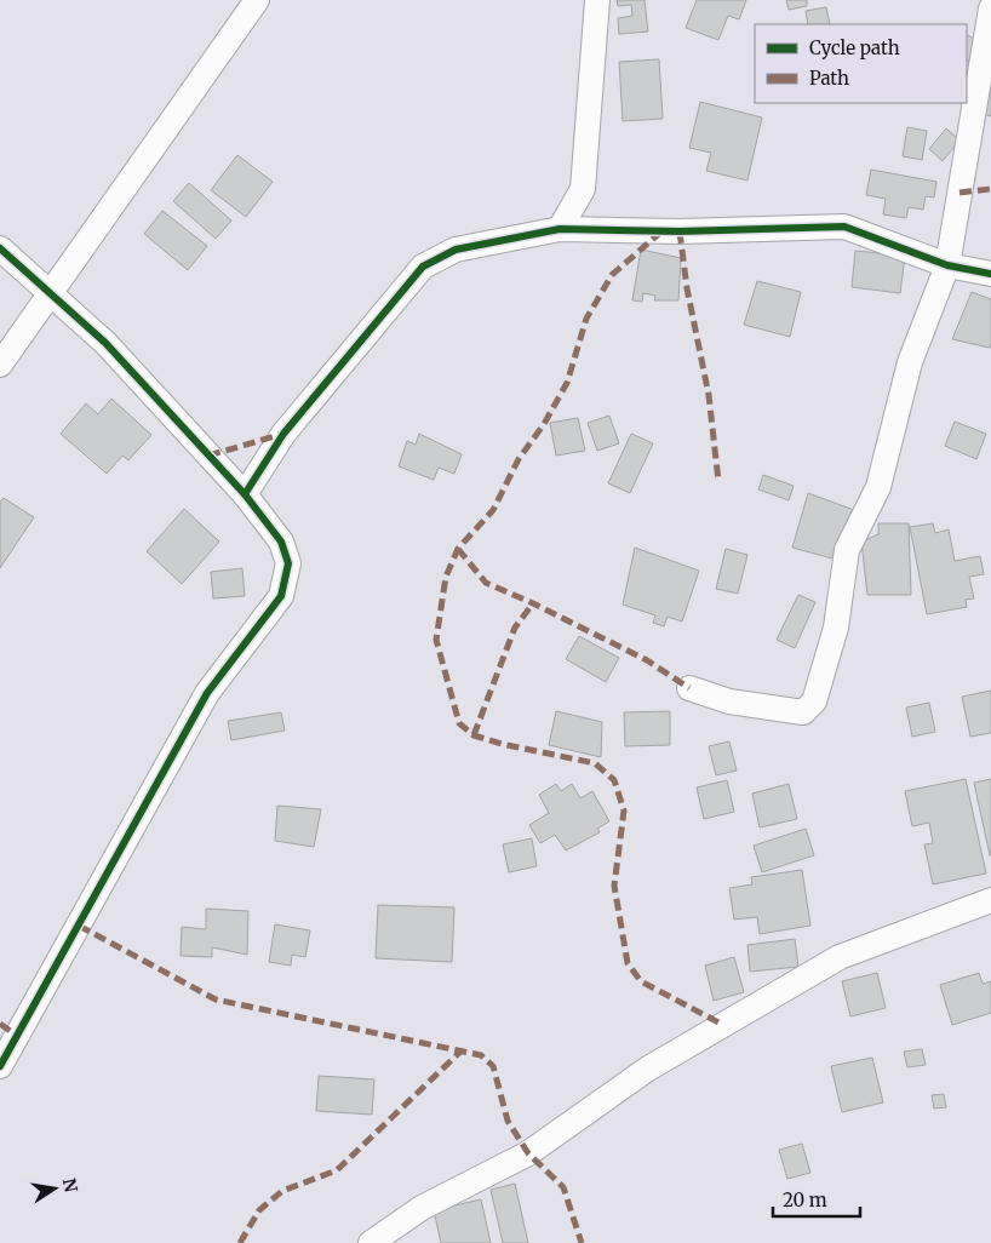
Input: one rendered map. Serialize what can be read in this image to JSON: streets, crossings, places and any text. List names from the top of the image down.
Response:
{
  "legend": ["Cycle path", "Path"],
  "scale_bar": "20 m",
  "north": "right"
}
